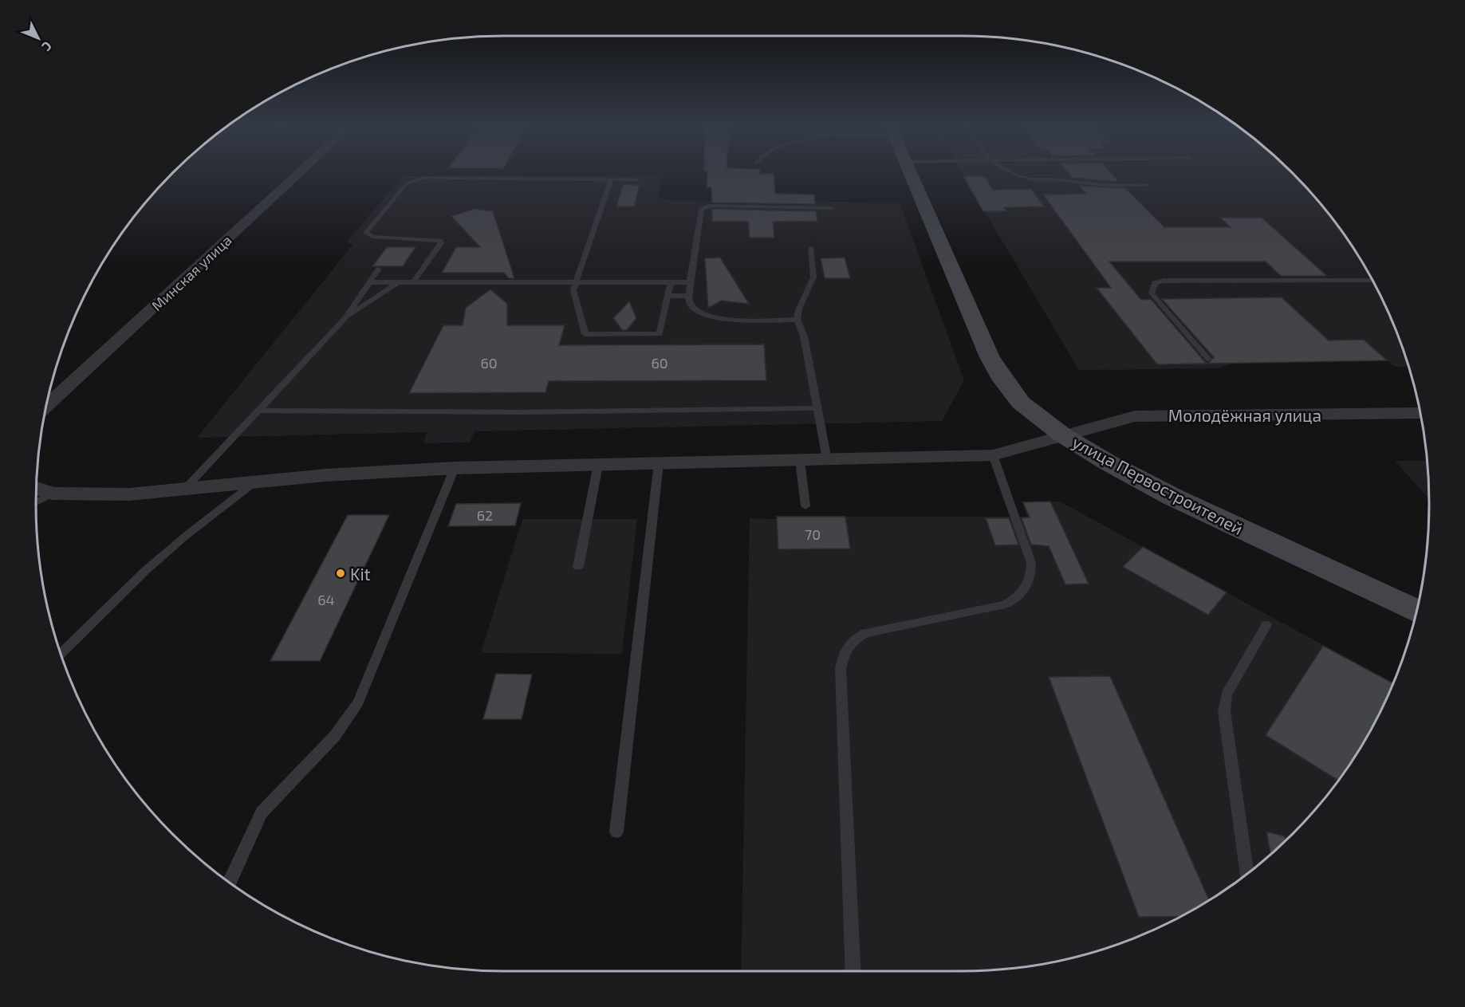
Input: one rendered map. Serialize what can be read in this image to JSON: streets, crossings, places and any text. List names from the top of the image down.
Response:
{
  "streets": {
    "street": ["Минская улица", "Молодёжная улица", "улица Первостроителей"]
  },
  "crossings": [
    ["Молодёжная улица", "улица Первостроителей"]
  ],
  "places": ["Kit"],
  "house_numbers": [
    "60",
    "60",
    "62",
    "70",
    "64"
  ],
  "north": "bottom right"
}
